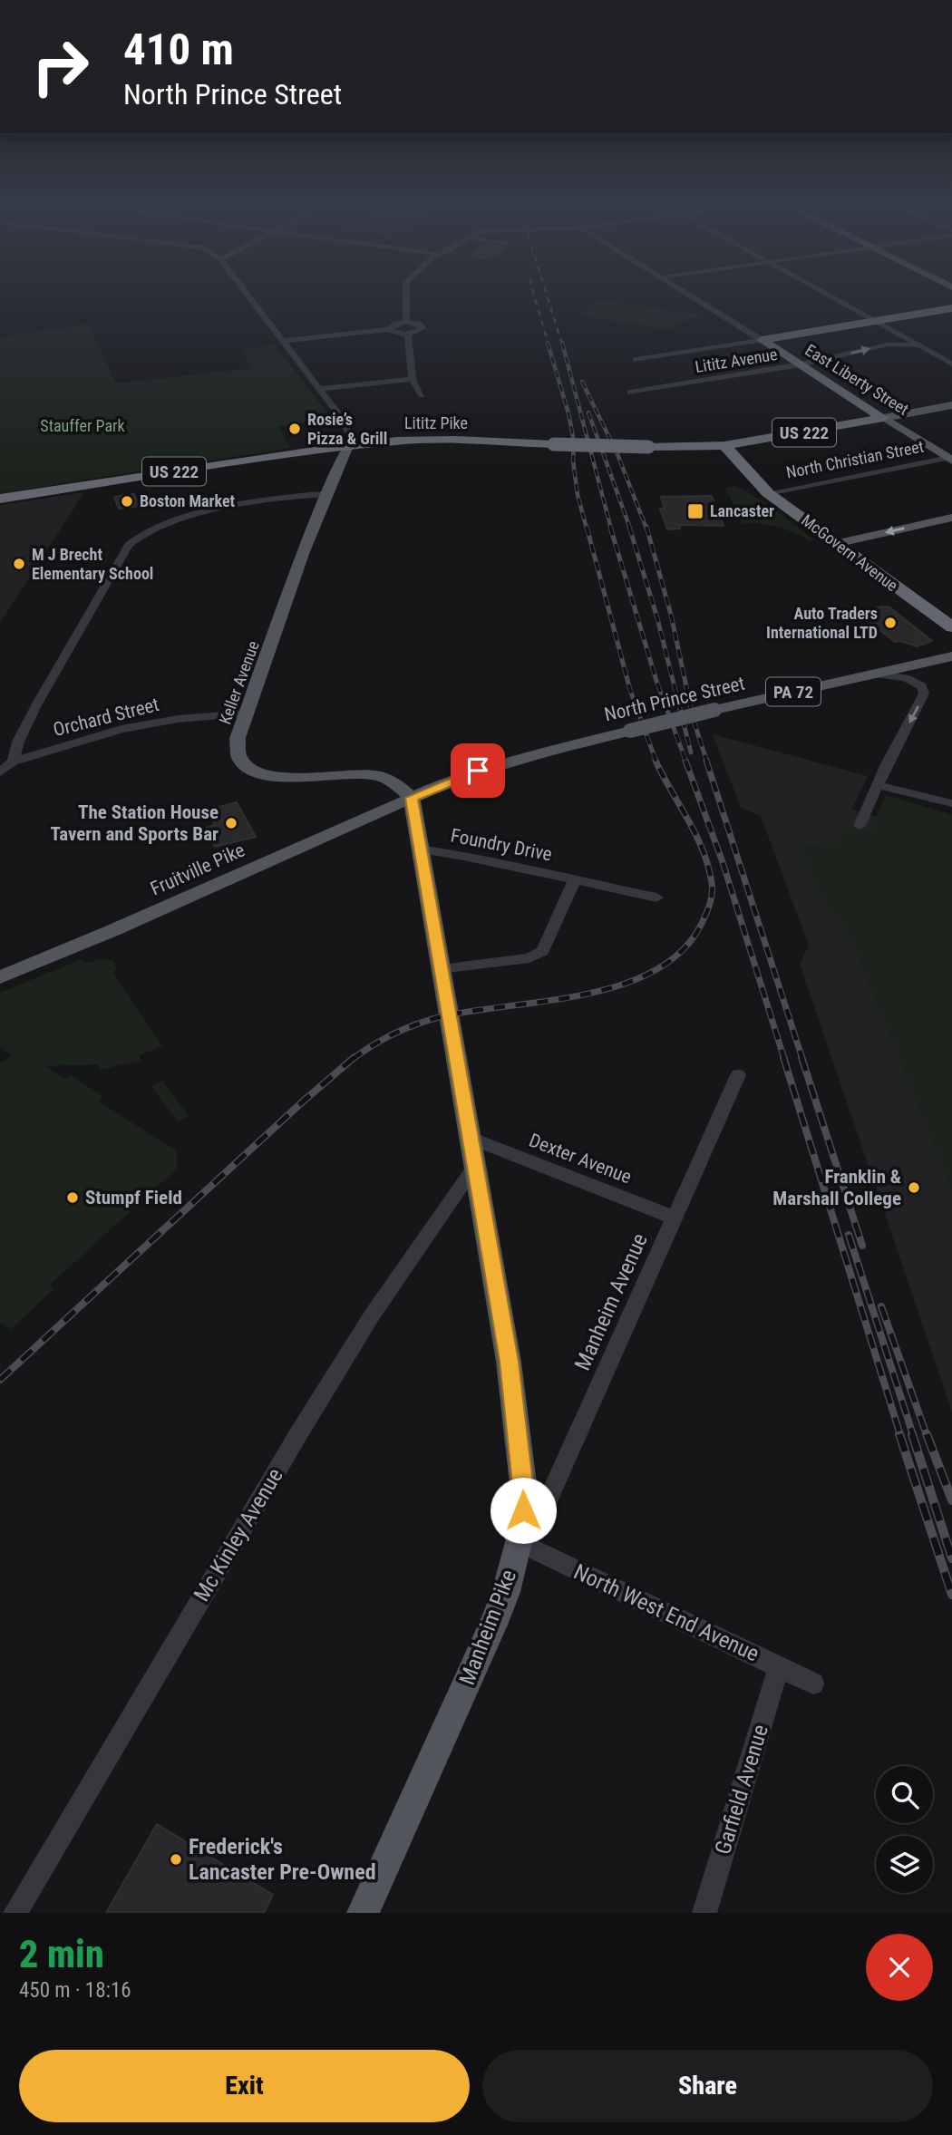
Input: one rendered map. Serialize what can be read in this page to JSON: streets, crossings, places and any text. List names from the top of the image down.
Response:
{
  "streets": {
    "highway": [
      "East Liberty Street",
      "Lititz Pike",
      "US 222",
      "McGovern Avenue"
    ],
    "main road": [
      "Keller Avenue",
      "PA 72",
      "North Prince Street",
      "Fruitville Pike",
      "Manheim Pike"
    ],
    "street": [
      "Lititz Avenue",
      "North Christian Street",
      "Orchard Street",
      "Foundry Drive",
      "Dexter Avenue",
      "Manheim Avenue",
      "Mc Kinley Avenue",
      "North West End Avenue",
      "Garfield Avenue"
    ]
  },
  "crossings": [
    ["Lititz Avenue", "East Liberty Street"],
    ["East Liberty Street", "US 222"],
    ["East Liberty Street", "North Christian Street"],
    ["Lititz Pike", "US 222"],
    ["Lititz Pike", "McGovern Avenue"],
    ["Lititz Pike", "Keller Avenue"],
    ["US 222", "McGovern Avenue"],
    ["North Christian Street", "McGovern Avenue"],
    ["Keller Avenue", "North Prince Street"],
    ["Keller Avenue", "Orchard Street"],
    ["Keller Avenue", "Fruitville Pike"],
    ["Keller Avenue", "Manheim Pike"],
    ["North Prince Street", "Fruitville Pike"],
    ["North Prince Street", "Manheim Pike"],
    ["Foundry Drive", "Manheim Pike"],
    ["Fruitville Pike", "Manheim Pike"],
    ["Dexter Avenue", "Manheim Avenue"],
    ["Dexter Avenue", "Manheim Pike"],
    ["Manheim Avenue", "North West End Avenue"],
    ["Manheim Avenue", "Manheim Pike"],
    ["Mc Kinley Avenue", "Manheim Pike"],
    ["North West End Avenue", "Manheim Pike"],
    ["North West End Avenue", "Garfield Avenue"]
  ],
  "one_way": ["Lititz Avenue"],
  "parks": ["Stauffer Park"],
  "places": {
    "other": [
      "Rosie’s Pizza & Grill",
      "Boston Market",
      "M J Brecht Elementary School",
      "Auto Traders International LTD",
      "The Station House Tavern and Sports Bar",
      "Franklin & Marshall College",
      "Stumpf Field",
      "Frederick's Lancaster Pre-Owned"
    ],
    "transit": ["Lancaster"]
  },
  "page": {
    "turn": ["410 m", "North Prince Street"],
    "heading": ["2 min", "450 m · 18:16"],
    "buttons": ["Exit", "Share"]
  }
}
